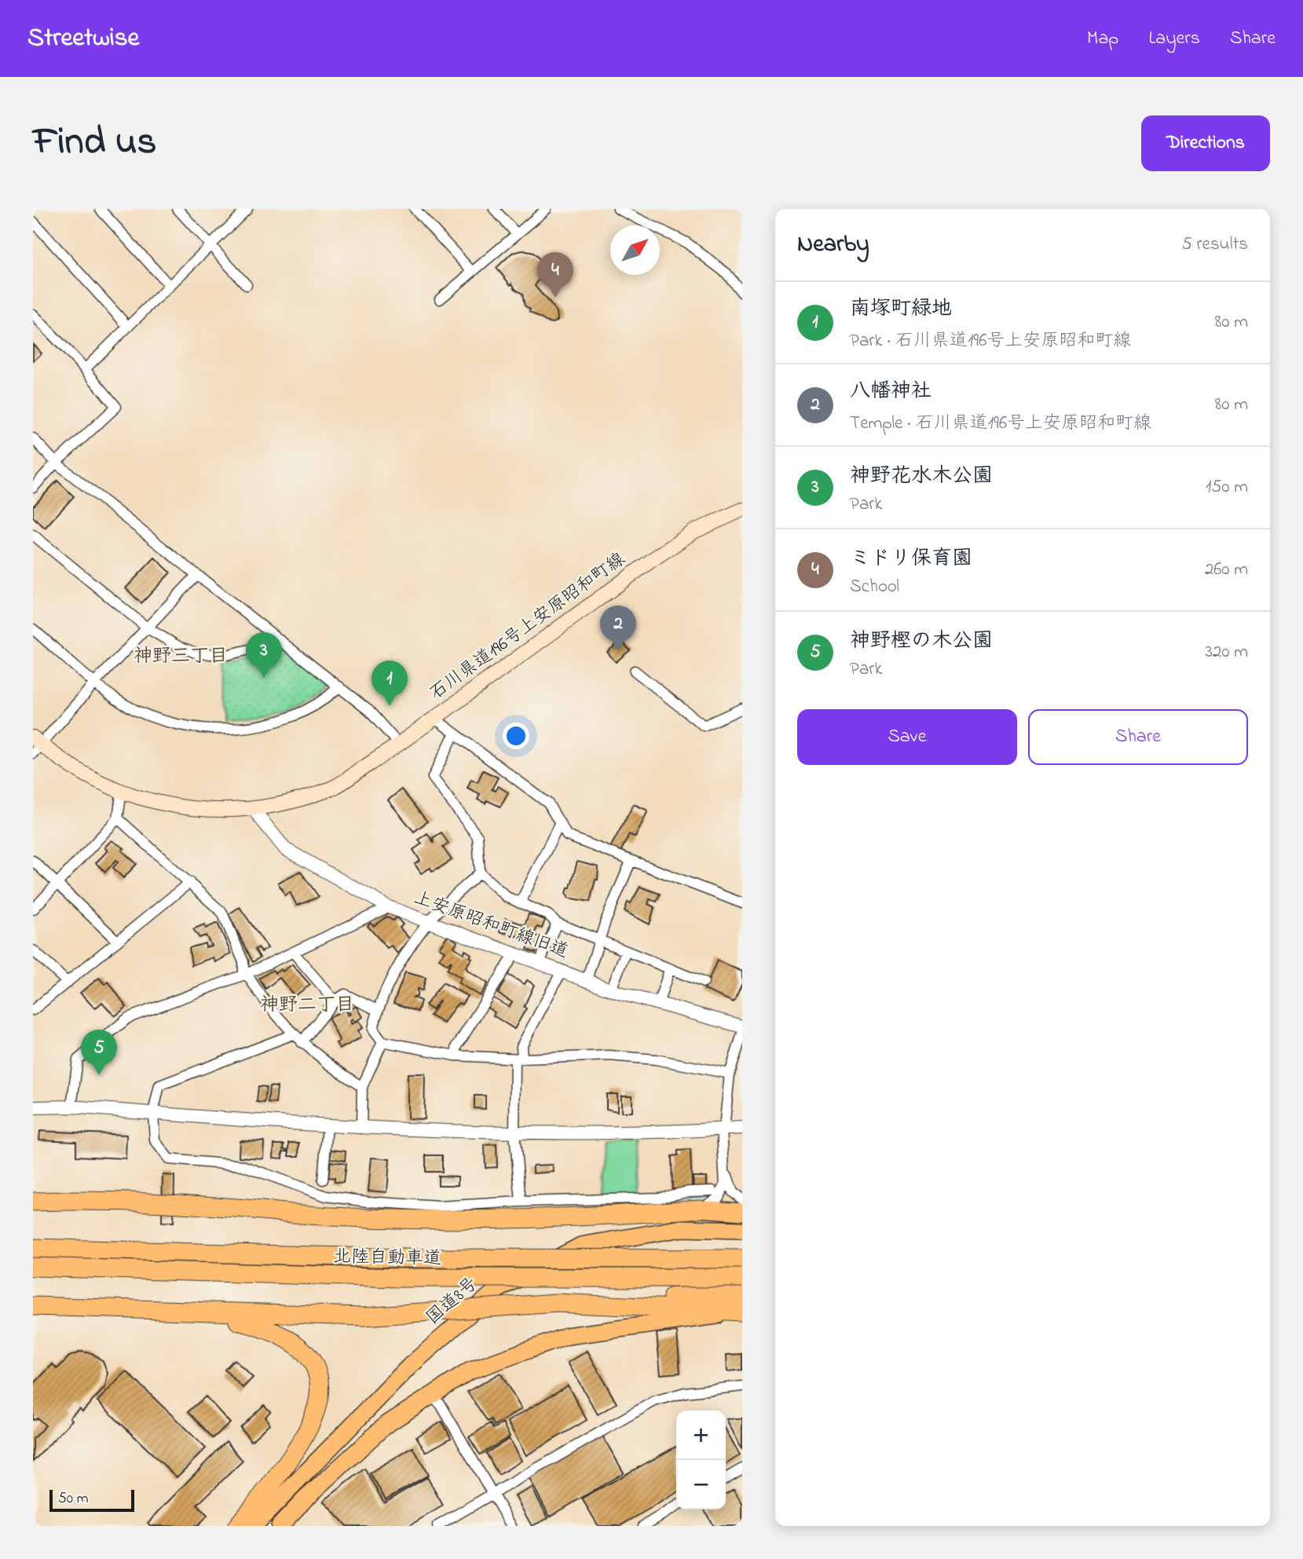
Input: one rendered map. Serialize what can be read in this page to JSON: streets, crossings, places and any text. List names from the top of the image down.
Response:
{
  "streets": {
    "highway": ["北陸自動車道", "国道8号"],
    "main road": ["石川県道196号上安原昭和町線"],
    "street": ["上安原昭和町線旧道"]
  },
  "crossings": [
    ["石川県道196号上安原昭和町線", "上安原昭和町線旧道"]
  ],
  "districts": ["神野三丁目", "神野二丁目"],
  "scale_bar": "50 m",
  "north": "top right",
  "page": {
    "header": "Streetwise",
    "nav": ["Map", "Layers", "Share"],
    "title": "Find us",
    "buttons": [
      "Directions",
      ["Save", "Share"]
    ],
    "heading": ["Nearby", "5 results"],
    "pins": [
      "4",
      "2",
      "3",
      "1",
      "5"
    ],
    "list": [
      {
        "mark": "1",
        "name": "南塚町緑地",
        "note": "Park · 石川県道196号上安原昭和町線",
        "value": "80 m"
      },
      {
        "mark": "2",
        "name": "八幡神社",
        "note": "Temple · 石川県道196号上安原昭和町線",
        "value": "80 m"
      },
      {
        "mark": "3",
        "name": "神野花水木公園",
        "note": "Park",
        "value": "150 m"
      },
      {
        "mark": "4",
        "name": "ミドリ保育園",
        "note": "School",
        "value": "260 m"
      },
      {
        "mark": "5",
        "name": "神野樫の木公園",
        "note": "Park",
        "value": "320 m"
      }
    ],
    "map_buttons": ["+", "−"],
    "scale": "50 m"
  }
}
